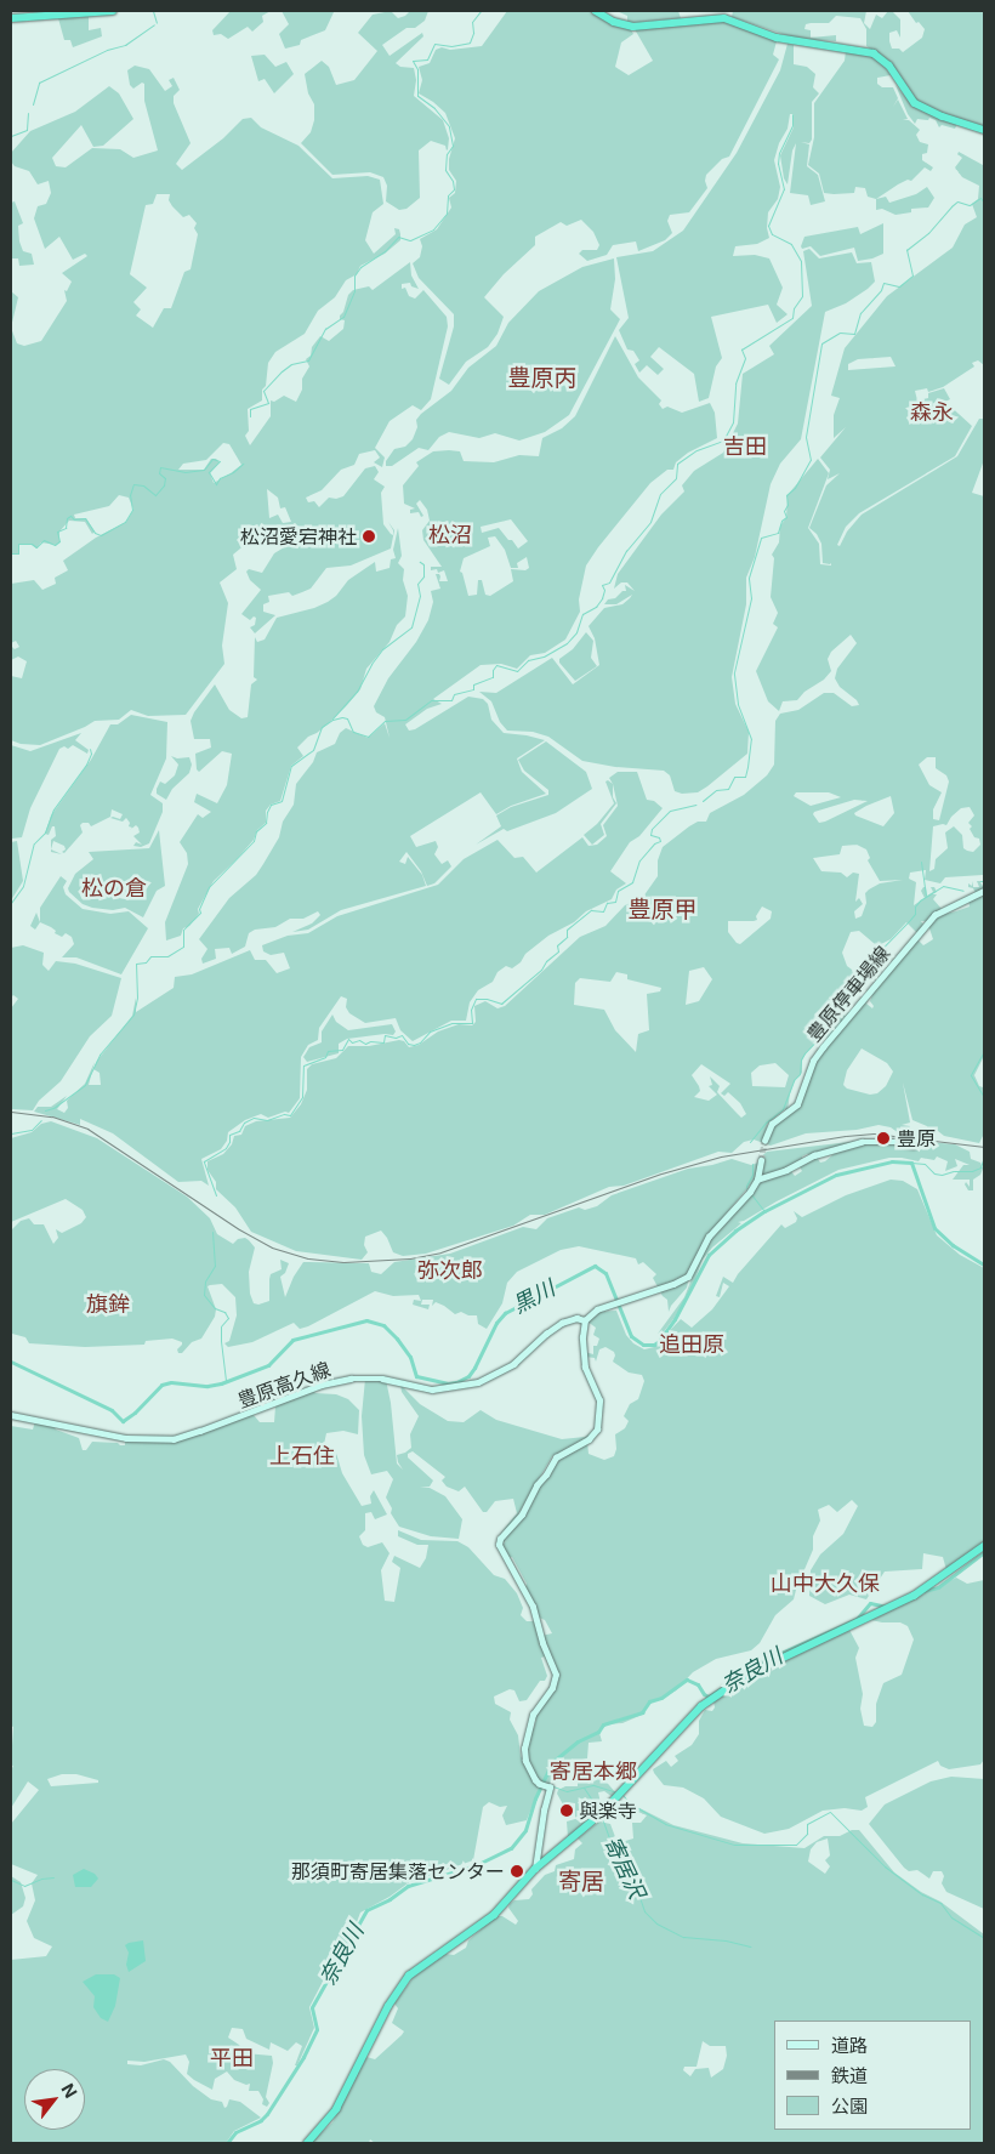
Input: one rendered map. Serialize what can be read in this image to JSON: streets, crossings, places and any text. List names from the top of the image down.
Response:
{
  "streets": {
    "main road": ["豊原停車場線", "豊原高久線"]
  },
  "districts": [
    "豊原丙",
    "森永",
    "吉田",
    "松沼",
    "松の倉",
    "豊原甲",
    "弥次郎",
    "旗鉾",
    "追田原",
    "上石住",
    "山中大久保",
    "寄居本郷",
    "寄居",
    "平田"
  ],
  "water": ["黒川", "奈良川", "寄居沢"],
  "places": [
    "松沼愛宕神社",
    "豊原",
    "與楽寺",
    "那須町寄居集落センター"
  ],
  "legend": ["道路", "鉄道", "公園"],
  "north": "top right"
}
